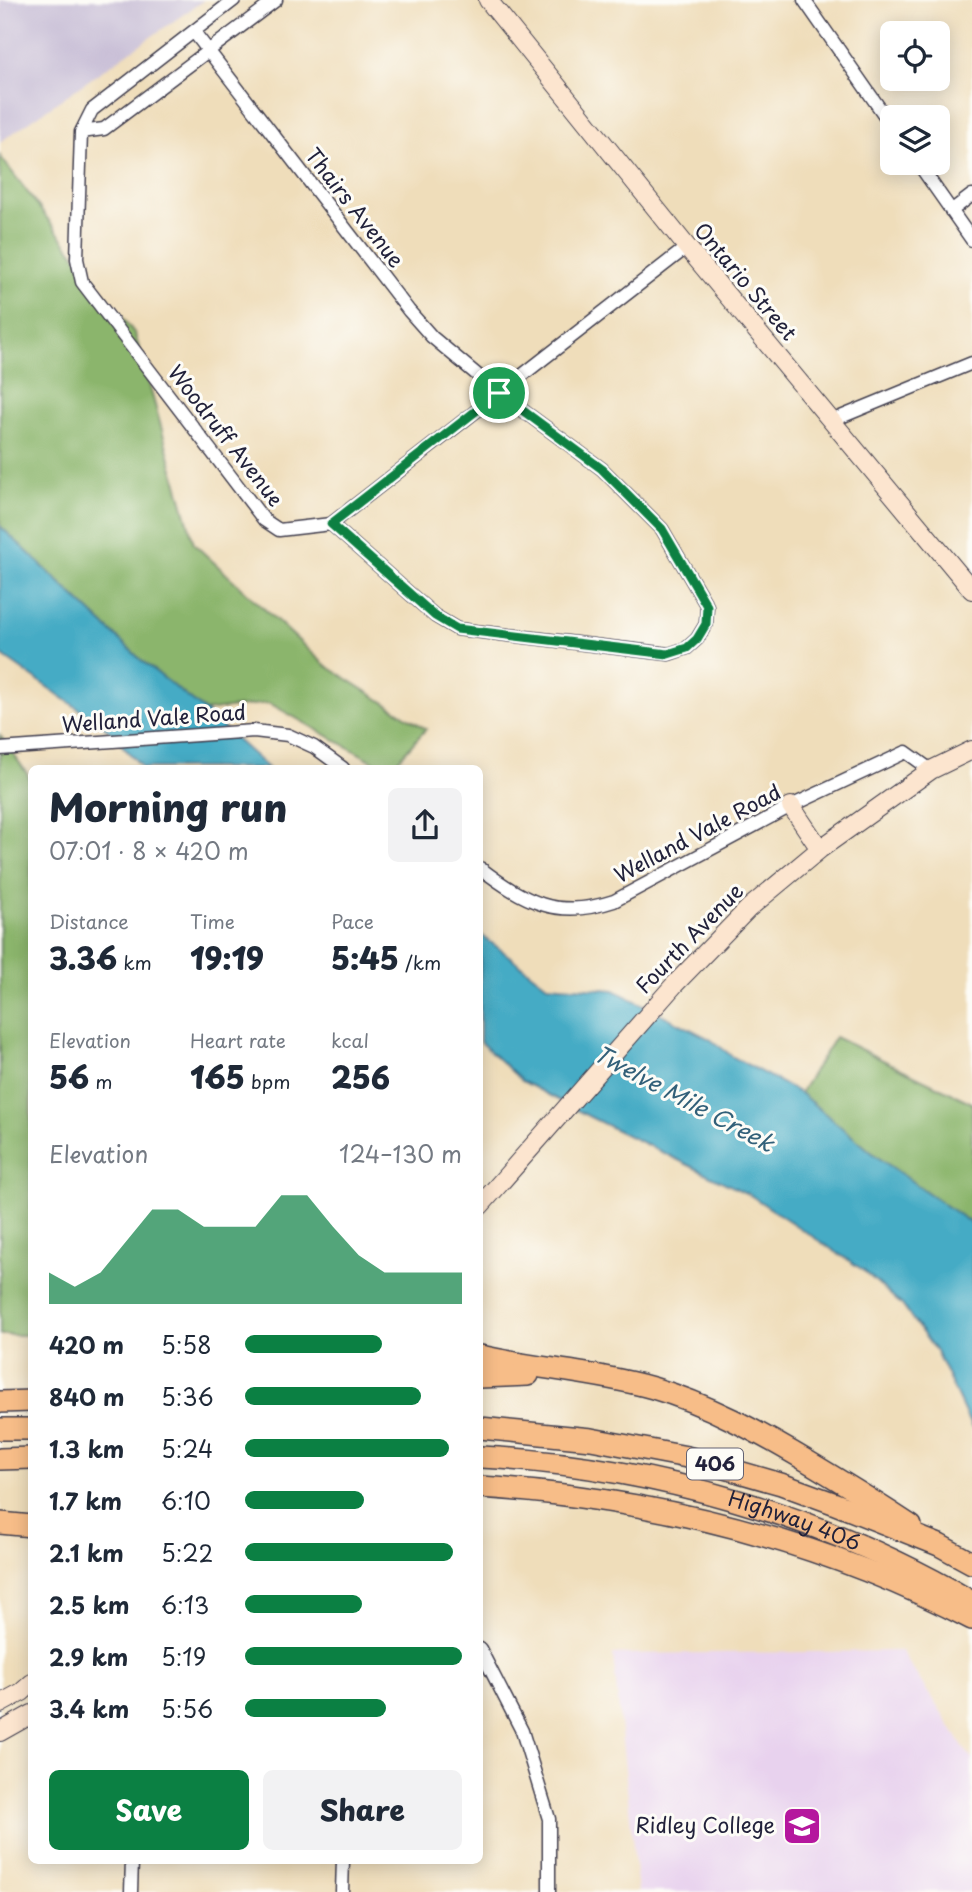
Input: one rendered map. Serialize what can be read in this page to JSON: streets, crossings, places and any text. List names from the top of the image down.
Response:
{
  "streets": {
    "highway": ["406", "Highway 406"],
    "main road": ["Ontario Street", "Fourth Avenue"],
    "street": ["Thairs Avenue", "Woodruff Avenue", "Welland Vale Road"]
  },
  "crossings": [
    ["Thairs Avenue", "Woodruff Avenue"],
    ["Welland Vale Road", "Fourth Avenue"]
  ],
  "water": ["Twelve Mile Creek"],
  "places": {
    "school or university": ["Ridley College"]
  },
  "page": {
    "heading": ["Morning run", "07:01 · 8 × 420 m"],
    "stats": [
      ["Distance", "3.36 km"],
      ["Time", "19:19"],
      ["Pace", "5:45 /km"],
      ["Elevation", "56 m"],
      ["Heart rate", "165 bpm"],
      ["kcal", "256"]
    ],
    "chart": ["Elevation", "124–130 m"],
    "list": [
      {
        "name": "420 m",
        "note": "5:58"
      },
      {
        "name": "840 m",
        "note": "5:36"
      },
      {
        "name": "1.3 km",
        "note": "5:24"
      },
      {
        "name": "1.7 km",
        "note": "6:10"
      },
      {
        "name": "2.1 km",
        "note": "5:22"
      },
      {
        "name": "2.5 km",
        "note": "6:13"
      },
      {
        "name": "2.9 km",
        "note": "5:19"
      },
      {
        "name": "3.4 km",
        "note": "5:56"
      }
    ],
    "buttons": ["Save", "Share"]
  }
}
